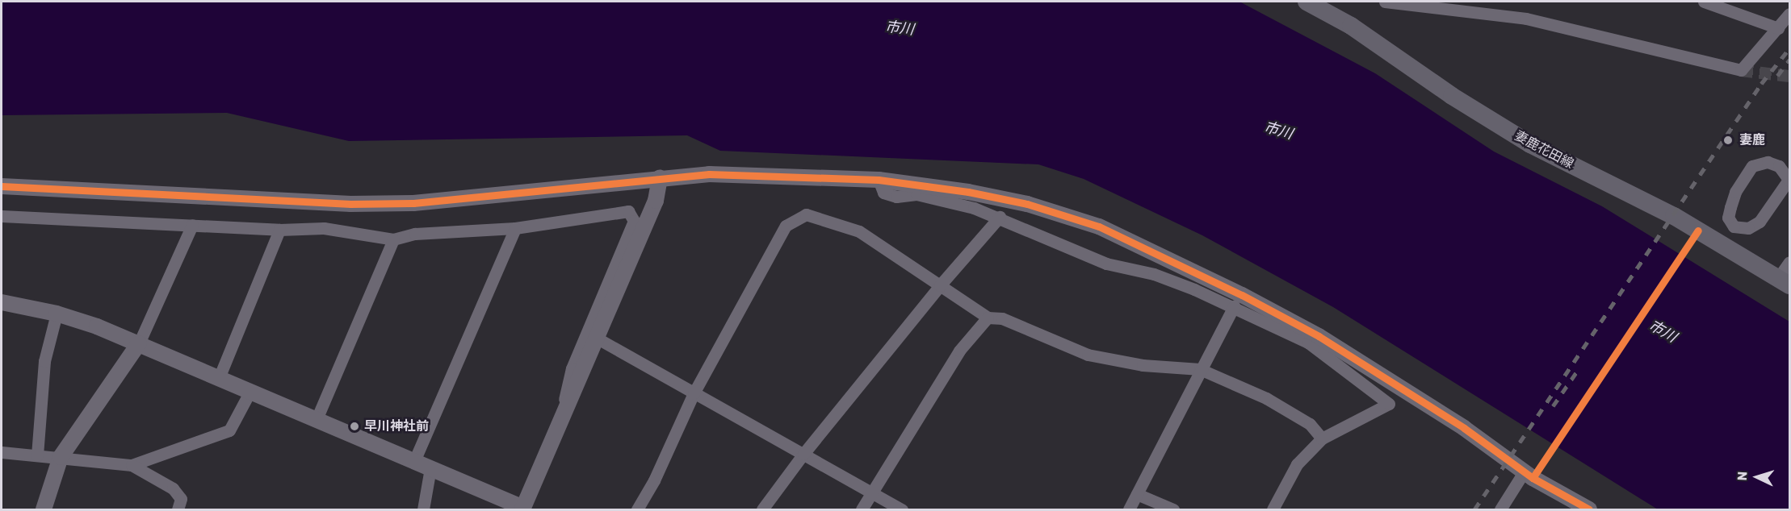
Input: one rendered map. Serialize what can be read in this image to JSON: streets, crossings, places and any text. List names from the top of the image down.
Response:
{
  "streets": {
    "main road": ["妻鹿花田線"]
  },
  "water": ["市川"],
  "places": ["妻鹿", "早川神社前"],
  "north": "left"
}
